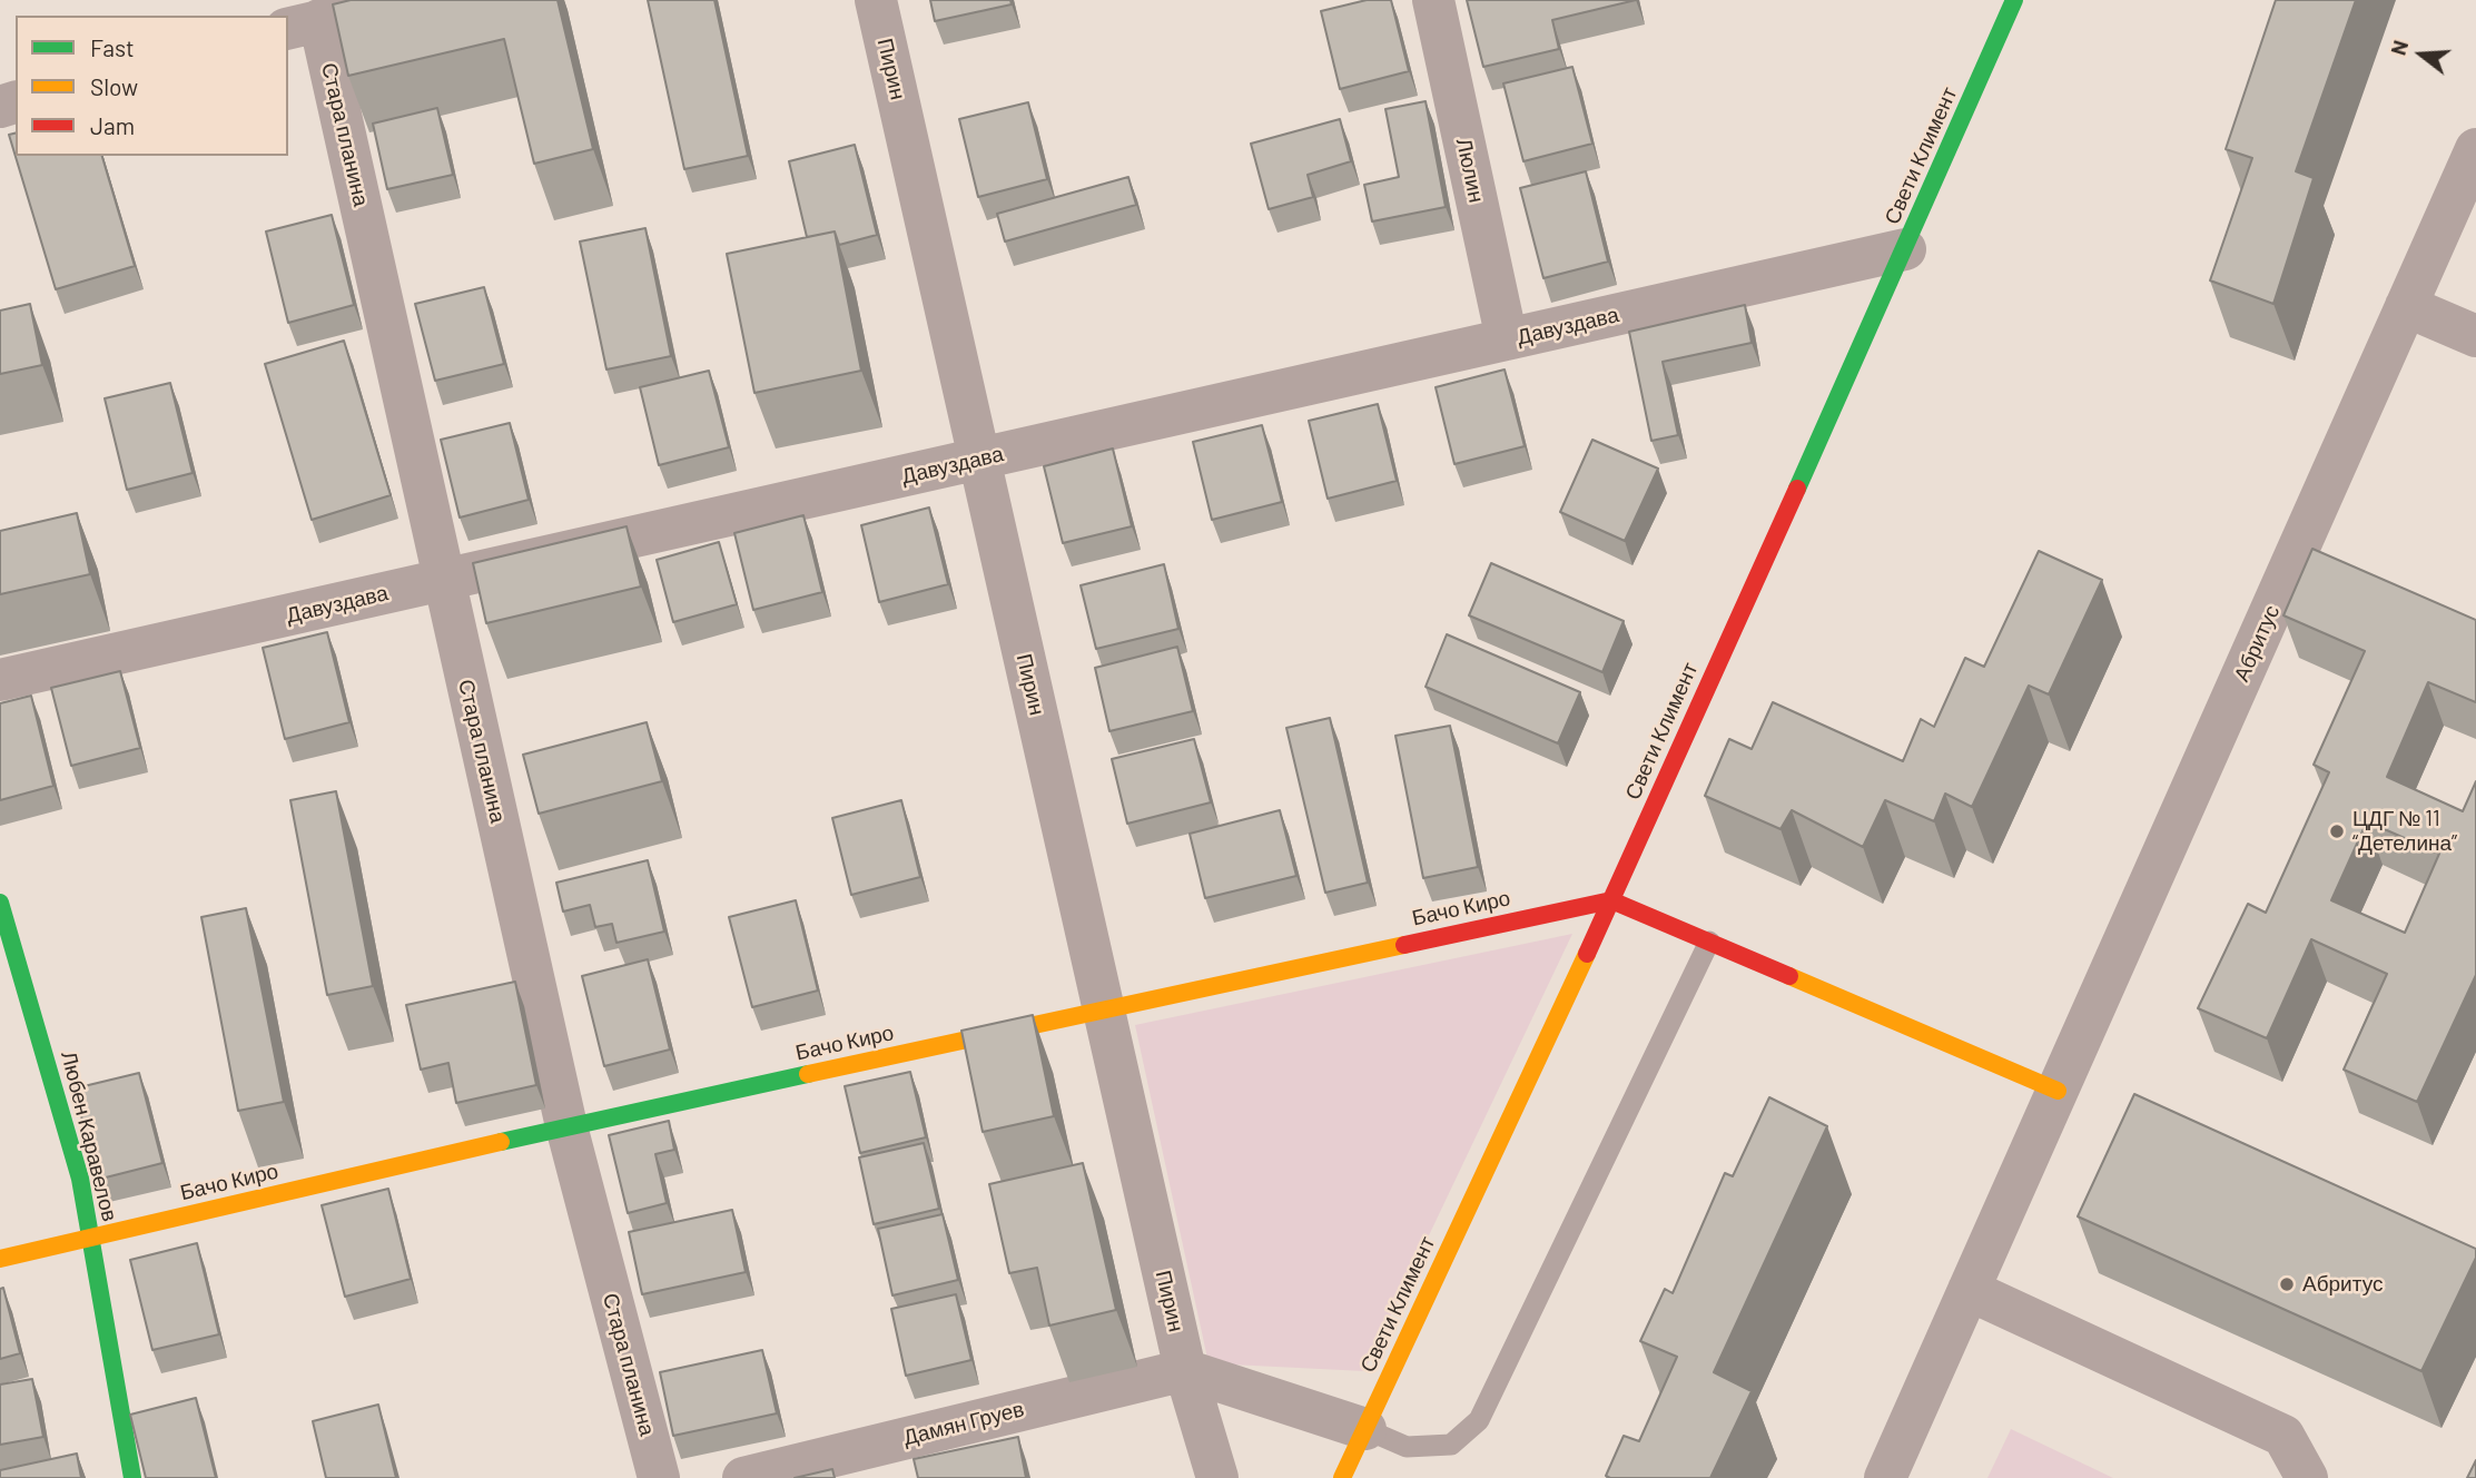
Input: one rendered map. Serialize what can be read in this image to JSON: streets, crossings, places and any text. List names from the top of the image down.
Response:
{
  "streets": {
    "street": [
      "Пирин",
      "Стара планина",
      "Свети Климент",
      "Люлин",
      "Давуздава",
      "Абритус",
      "Бачо Киро",
      "Любен Каравелов",
      "Дамян Груев"
    ]
  },
  "crossings": [
    ["Пирин", "Давуздава"],
    ["Пирин", "Бачо Киро"],
    ["Пирин", "Дамян Груев"],
    ["Стара планина", "Давуздава"],
    ["Стара планина", "Бачо Киро"],
    ["Свети Климент", "Давуздава"],
    ["Свети Климент", "Бачо Киро"],
    ["Люлин", "Давуздава"],
    ["Бачо Киро", "Любен Каравелов"]
  ],
  "places": ["ЦДГ № 11 “Детелина”", "Абритус"],
  "legend": ["Fast", "Slow", "Jam"],
  "north": "left"
}
